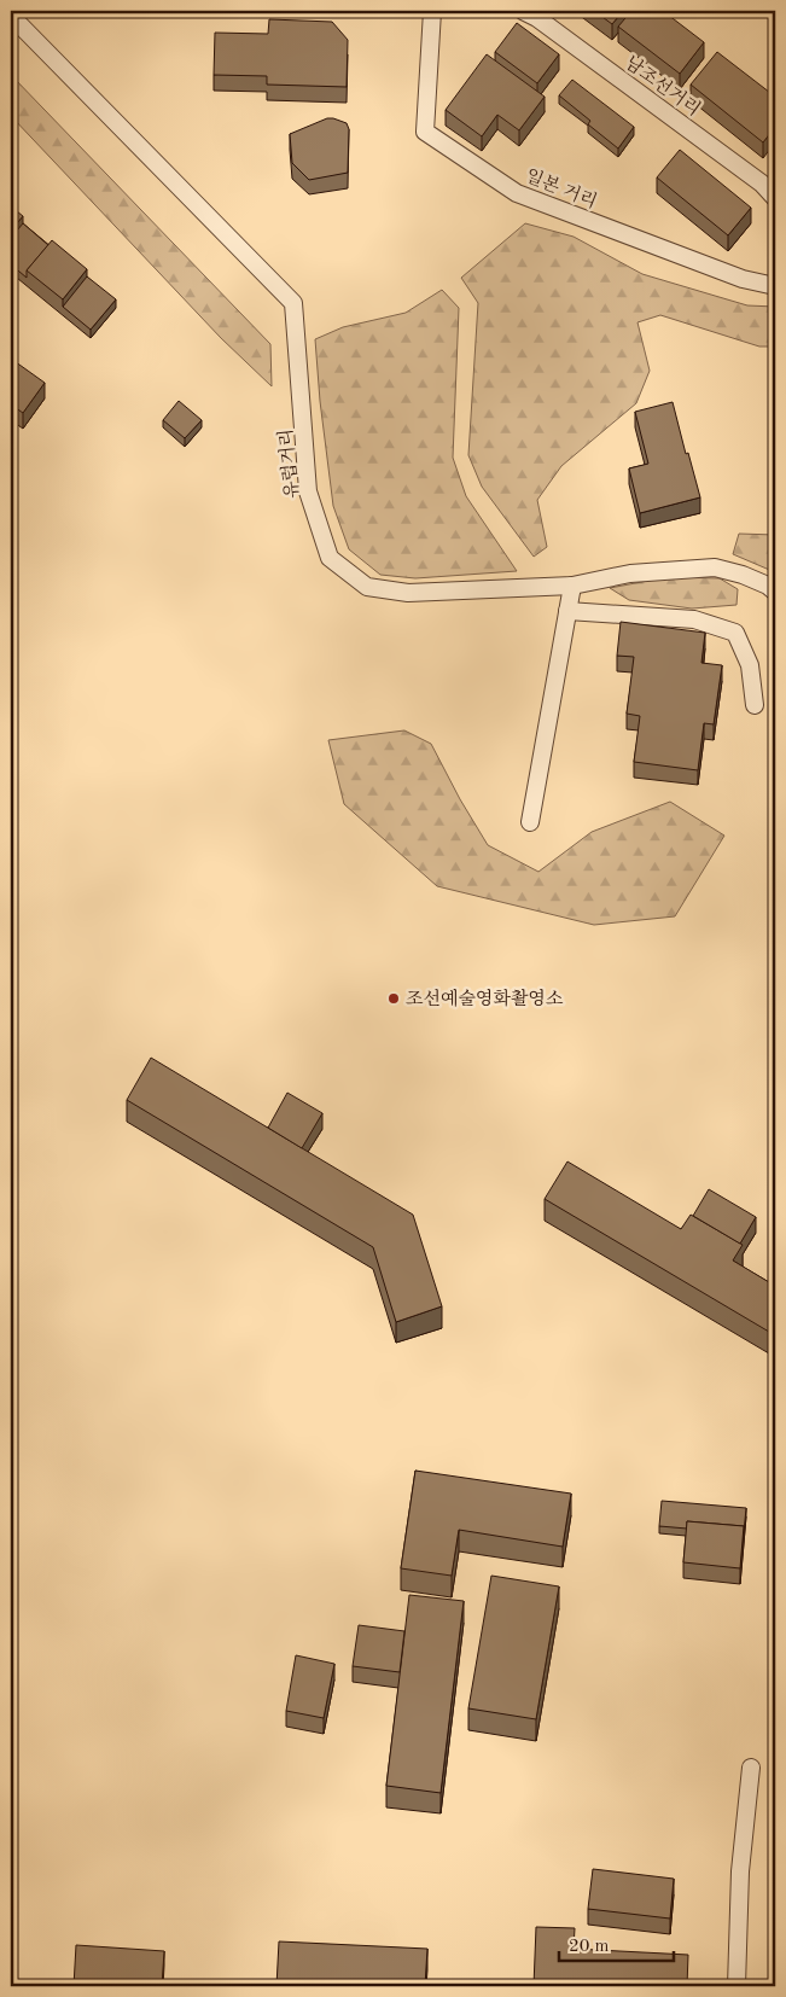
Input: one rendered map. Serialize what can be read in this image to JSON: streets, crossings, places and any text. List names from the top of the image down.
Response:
{
  "streets": {
    "lane": ["남조선거리", "일본 거리", "유럽거리"]
  },
  "places": ["조선예술영화촬영소"],
  "scale_bar": "20 m"
}
